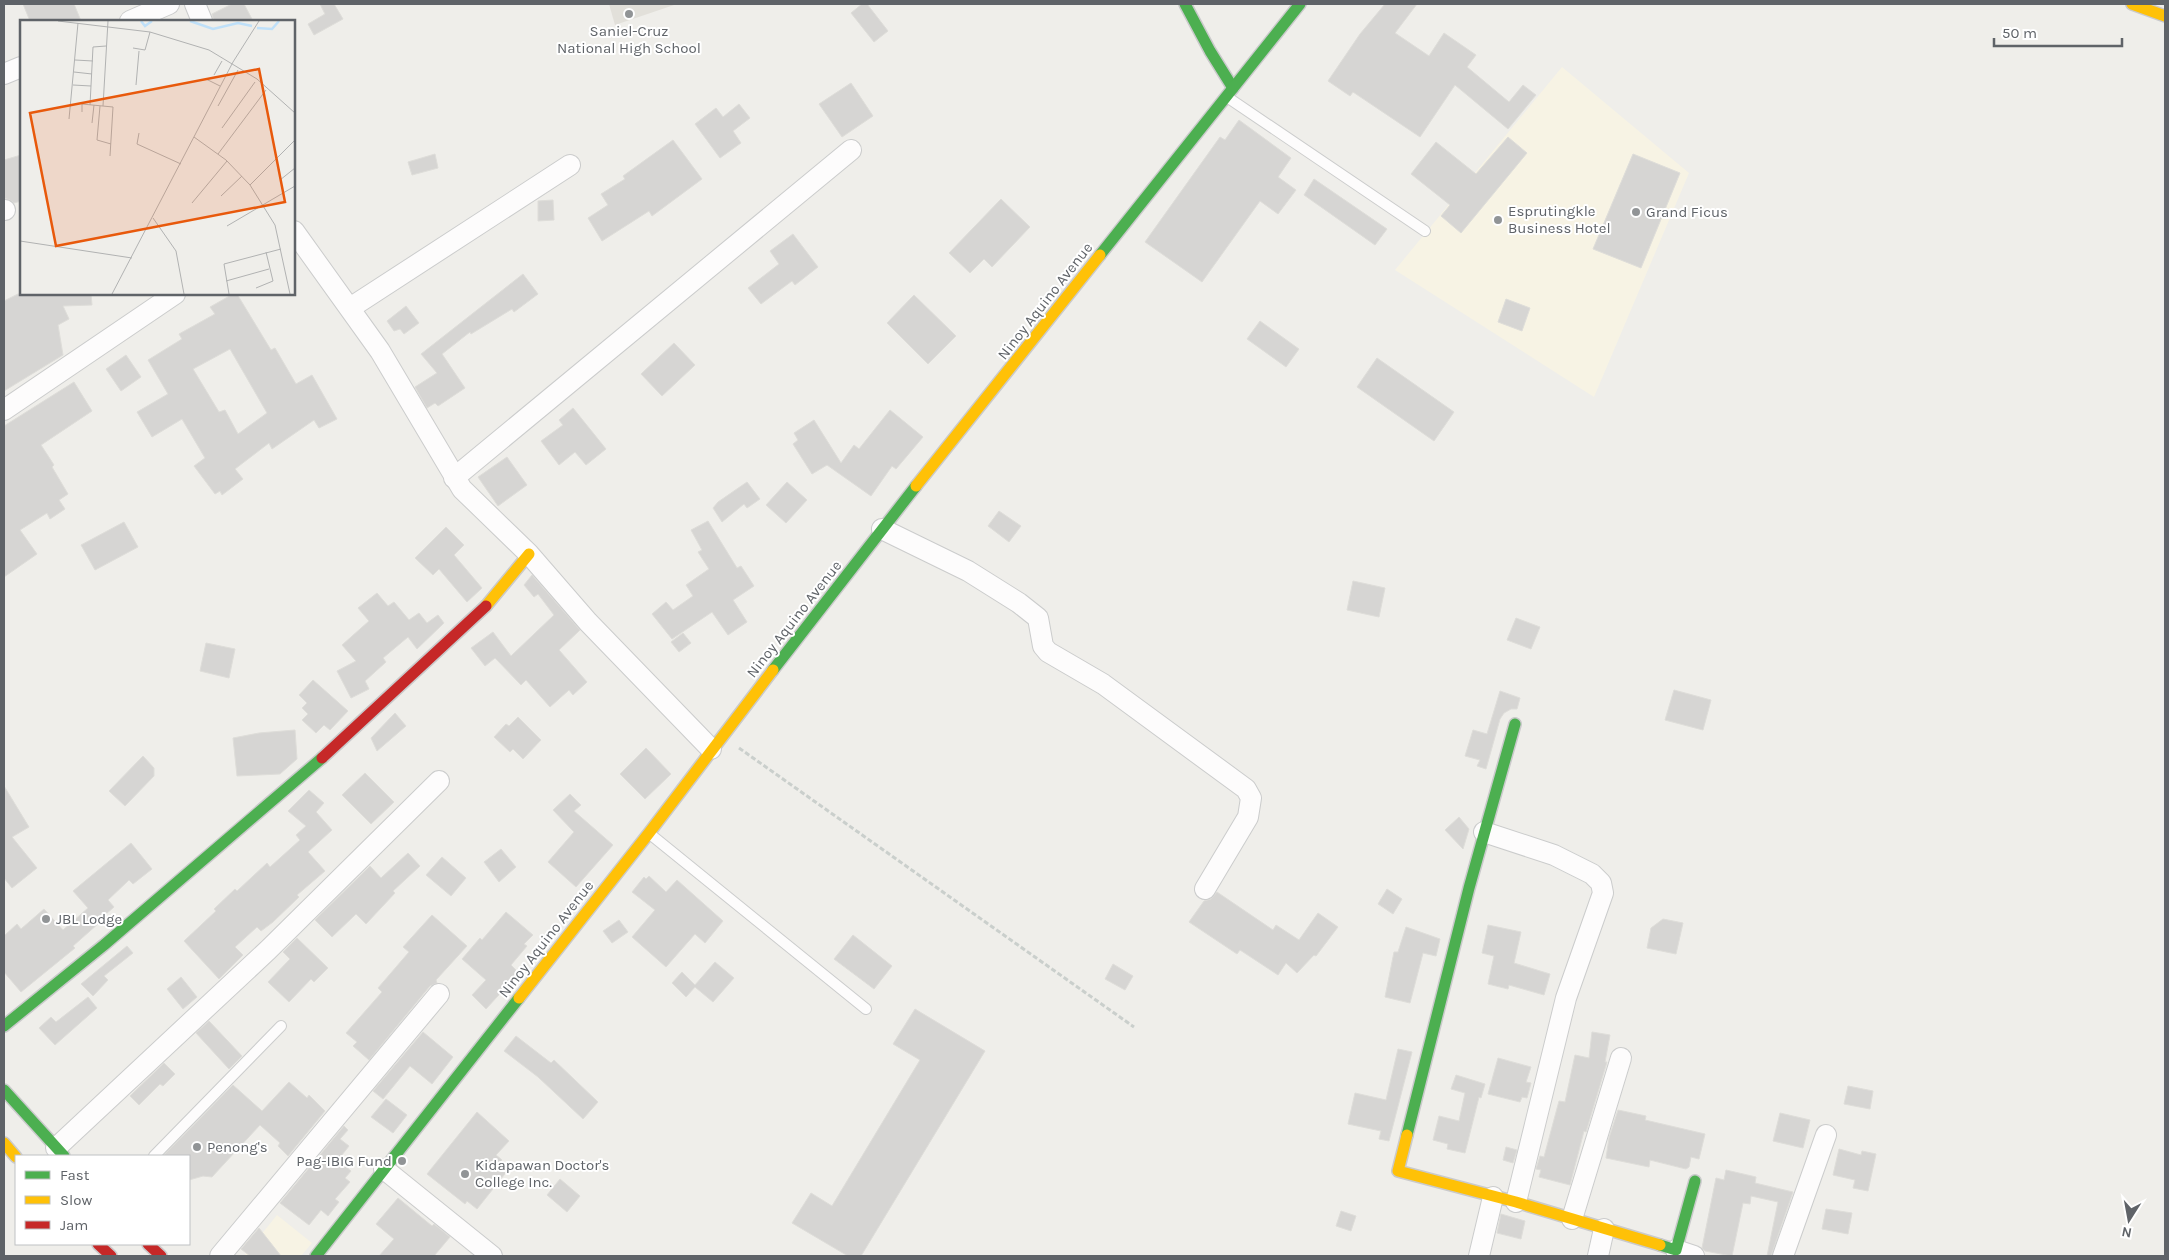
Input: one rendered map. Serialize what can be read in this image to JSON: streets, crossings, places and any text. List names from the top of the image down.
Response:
{
  "streets": {
    "main road": ["Ninoy Aquino Avenue"]
  },
  "places": [
    "Saniel-Cruz National High School",
    "Grand Ficus",
    "Esprutingkle Business Hotel",
    "JBL Lodge",
    "Penong's",
    "Pag-IBIG Fund",
    "Kidapawan Doctor's College Inc."
  ],
  "legend": ["Fast", "Slow", "Jam"],
  "scale_bar": "50 m",
  "north": "bottom"
}
